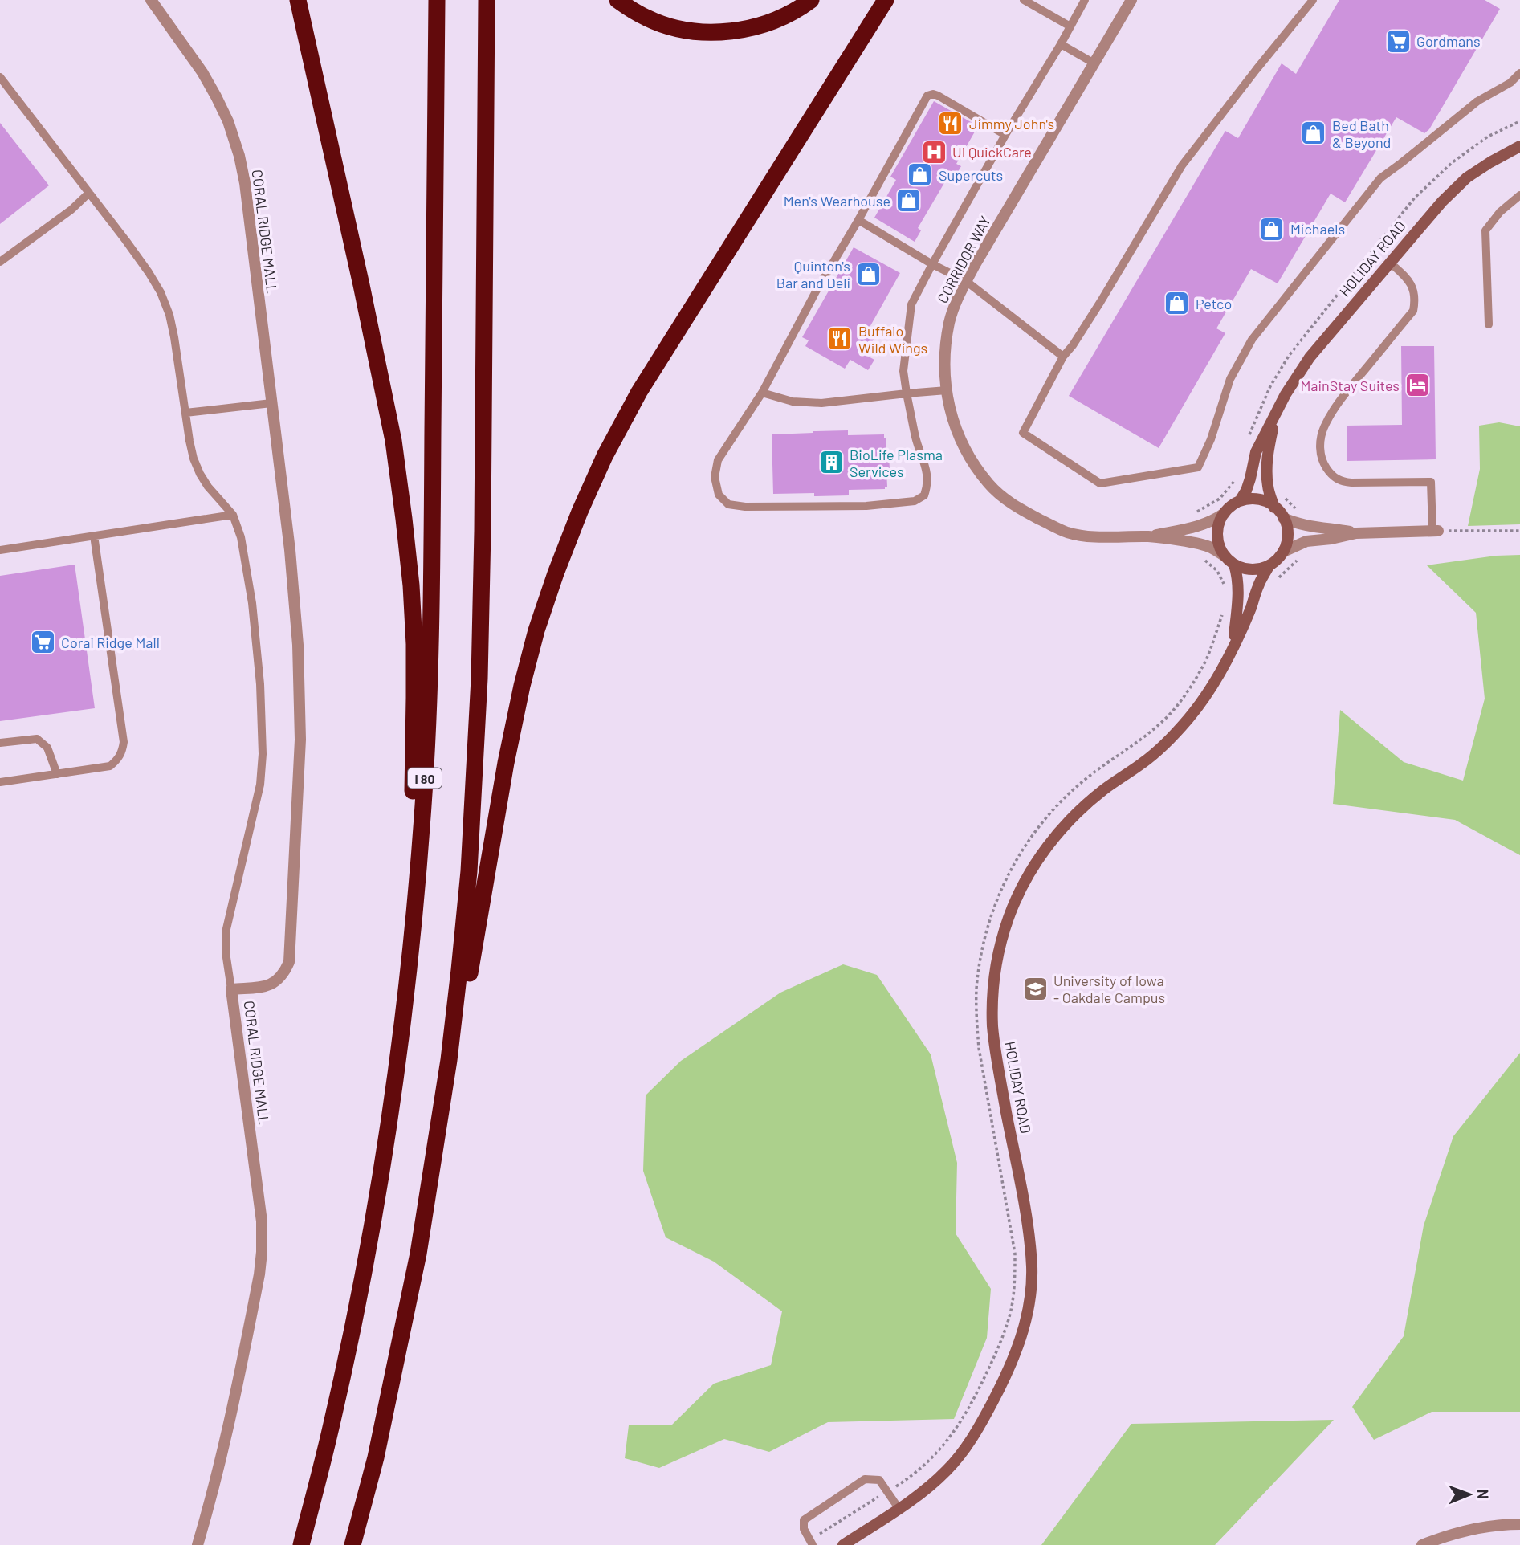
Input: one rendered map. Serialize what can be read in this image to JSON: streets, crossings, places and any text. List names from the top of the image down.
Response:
{
  "streets": {
    "highway": ["I 80"],
    "street": ["CORAL RIDGE MALL", "HOLIDAY ROAD", "CORRIDOR WAY"]
  },
  "crossings": [
    ["HOLIDAY ROAD", "CORRIDOR WAY"]
  ],
  "places": {
    "supermarket": ["Gordmans", "Coral Ridge Mall"],
    "restaurant": ["Jimmy John's", "Buffalo Wild Wings"],
    "shop": [
      "Bed Bath & Beyond",
      "Supercuts",
      "Men's Wearhouse",
      "Michaels",
      "Quinton's Bar and Deli",
      "Petco"
    ],
    "hospital": ["UI QuickCare"],
    "hotel": ["MainStay Suites"],
    "building": ["BioLife Plasma Services"],
    "school or university": ["University of Iowa - Oakdale Campus"]
  },
  "north": "right"
}
